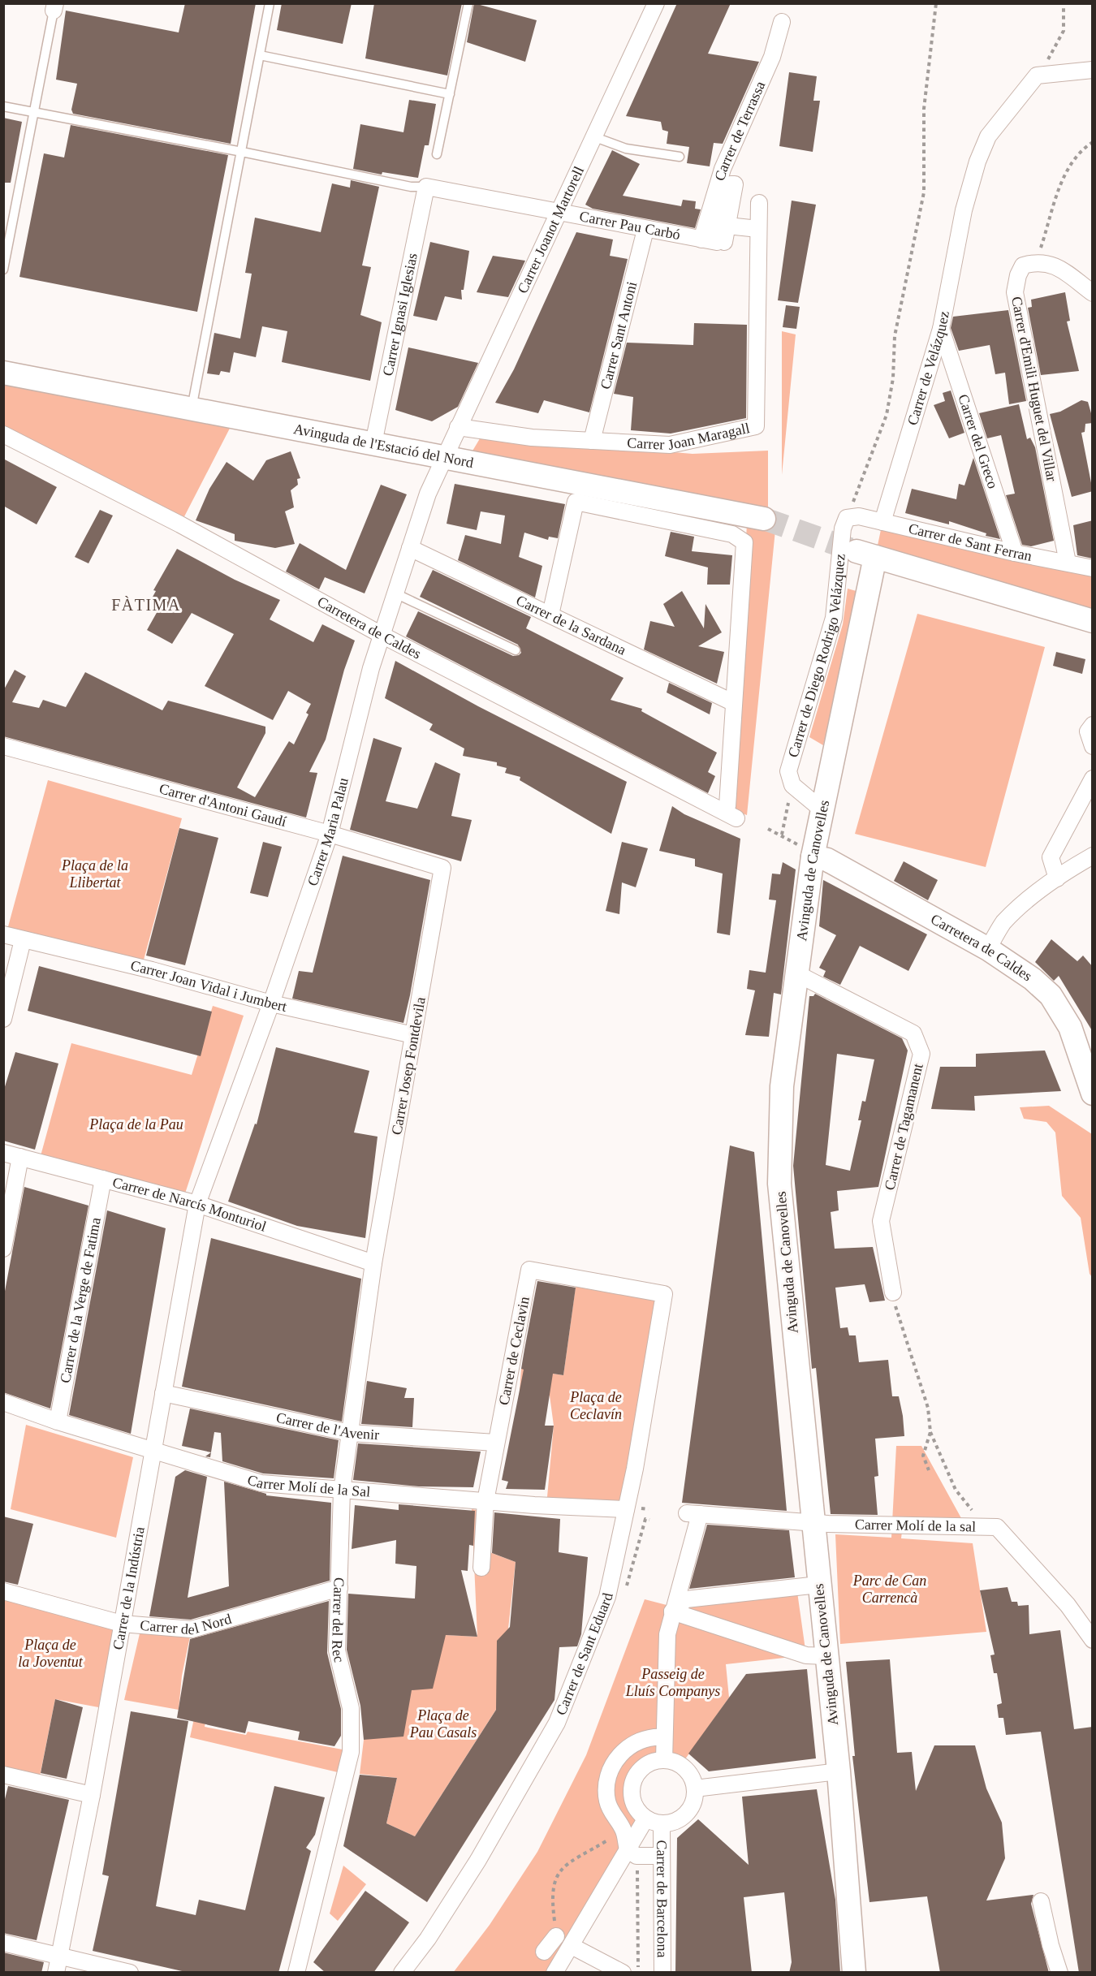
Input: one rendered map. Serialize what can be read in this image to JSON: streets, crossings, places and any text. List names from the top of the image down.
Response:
{
  "streets": {
    "street": [
      "Carrer de Terrassa",
      "Carrer Pau Carbó",
      "Carrer Joanot Martorell",
      "Carrer Ignasi Iglesias",
      "Carrer Sant Antoni",
      "Carrer de Velázquez",
      "Carrer d'Emili Huguet del Villar",
      "Carrer Joan Maragall",
      "Carrer del Greco",
      "Avinguda de l'Estació del Nord",
      "Carrer de Sant Ferran",
      "Carrer de la Sardana",
      "Carretera de Caldes",
      "Carrer de Diego Rodrigo Velázquez",
      "Carrer d'Antoni Gaudí",
      "Carrer Maria Palau",
      "Avinguda de Canovelles",
      "Carrer Joan Vidal i Jumbert",
      "Carrer Josep Fontdevila",
      "Carrer de Tagamanent",
      "Carrer de Narcís Monturiol",
      "Carrer de la Verge de Fatima",
      "Carrer de Ceclavin",
      "Carrer de l'Avenir",
      "Carrer Molí de la Sal",
      "Carrer Molí de la sal",
      "Carrer de la Indústria",
      "Carrer del Nord",
      "Carrer del Rec",
      "Carrer de Sant Eduard",
      "Carrer de Barcelona"
    ]
  },
  "crossings": [
    ["Carrer de Terrassa", "Carrer Pau Carbó"],
    ["Carrer Pau Carbó", "Carrer Joanot Martorell"],
    ["Carrer Pau Carbó", "Carrer Ignasi Iglesias"],
    ["Carrer Pau Carbó", "Carrer Sant Antoni"],
    ["Carrer Joanot Martorell", "Carrer Joan Maragall"],
    ["Carrer Joanot Martorell", "Avinguda de l'Estació del Nord"],
    ["Carrer Joanot Martorell", "Carrer Maria Palau"],
    ["Carrer Ignasi Iglesias", "Avinguda de l'Estació del Nord"],
    ["Carrer Sant Antoni", "Carrer Joan Maragall"],
    ["Carrer de Velázquez", "Carrer del Greco"],
    ["Carrer de Velázquez", "Carrer de Sant Ferran"],
    ["Carrer d'Emili Huguet del Villar", "Carrer de Sant Ferran"],
    ["Carrer del Greco", "Carrer de Sant Ferran"],
    ["Avinguda de l'Estació del Nord", "Carrer Maria Palau"],
    ["Carrer de Sant Ferran", "Carrer de Diego Rodrigo Velázquez"],
    ["Carrer de la Sardana", "Carretera de Caldes"],
    ["Carrer de la Sardana", "Carrer Maria Palau"],
    ["Carretera de Caldes", "Carrer Maria Palau"],
    ["Carretera de Caldes", "Avinguda de Canovelles"],
    ["Carrer d'Antoni Gaudí", "Carrer Maria Palau"],
    ["Carrer d'Antoni Gaudí", "Carrer Josep Fontdevila"],
    ["Carrer Maria Palau", "Carrer Joan Vidal i Jumbert"],
    ["Carrer Maria Palau", "Carrer de Narcís Monturiol"],
    ["Carrer Maria Palau", "Carrer de la Indústria"],
    ["Avinguda de Canovelles", "Carrer de Tagamanent"],
    ["Avinguda de Canovelles", "Carrer Molí de la sal"],
    ["Carrer Joan Vidal i Jumbert", "Carrer Josep Fontdevila"],
    ["Carrer Josep Fontdevila", "Carrer de Narcís Monturiol"],
    ["Carrer Josep Fontdevila", "Carrer del Rec"],
    ["Carrer de Narcís Monturiol", "Carrer de la Verge de Fatima"],
    ["Carrer de Narcís Monturiol", "Carrer de la Indústria"],
    ["Carrer de Narcís Monturiol", "Carrer del Rec"],
    ["Carrer de la Verge de Fatima", "Carrer Molí de la Sal"],
    ["Carrer de Ceclavin", "Carrer de l'Avenir"],
    ["Carrer de Ceclavin", "Carrer Molí de la Sal"],
    ["Carrer de Ceclavin", "Carrer de Sant Eduard"],
    ["Carrer de l'Avenir", "Carrer de la Indústria"],
    ["Carrer de l'Avenir", "Carrer del Rec"],
    ["Carrer Molí de la Sal", "Carrer de la Indústria"],
    ["Carrer Molí de la Sal", "Carrer del Rec"],
    ["Carrer Molí de la Sal", "Carrer de Sant Eduard"],
    ["Carrer de la Indústria", "Carrer del Nord"],
    ["Carrer del Nord", "Carrer del Rec"]
  ],
  "districts": ["FÀTIMA"],
  "parks": [
    "Plaça de la Llibertat",
    "Plaça de la Pau",
    "Plaça de Ceclavín",
    "Parc de Can Carrencà",
    "Plaça de la Joventut",
    "Passeig de Lluís Companys",
    "Plaça de Pau Casals"
  ]
}
